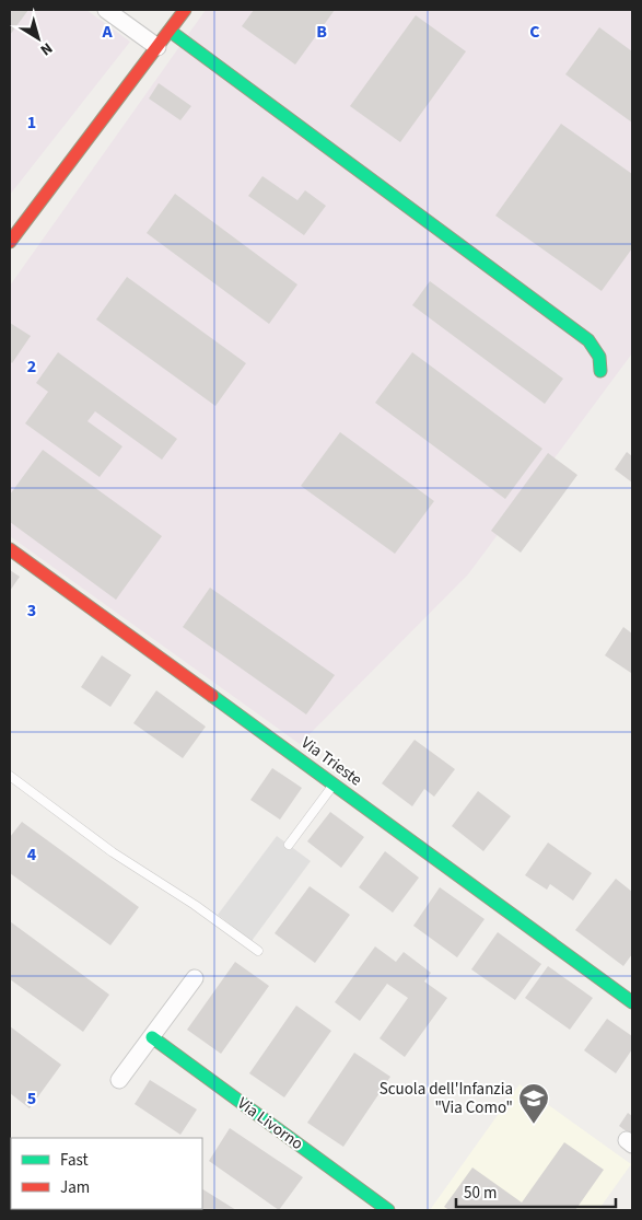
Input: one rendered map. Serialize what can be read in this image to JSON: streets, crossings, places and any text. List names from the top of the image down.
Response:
{
  "streets": {
    "street": ["Via Trieste", "Via Livorno"]
  },
  "places": {
    "school or university": ["Scuola dell'Infanzia \"Via Como\""]
  },
  "legend": ["Fast", "Jam"],
  "scale_bar": "50 m",
  "north": "bottom right",
  "grid": {
    "columns": ["A", "B", "C"],
    "rows": [
      "1",
      "2",
      "3",
      "4",
      "5"
    ]
  }
}
